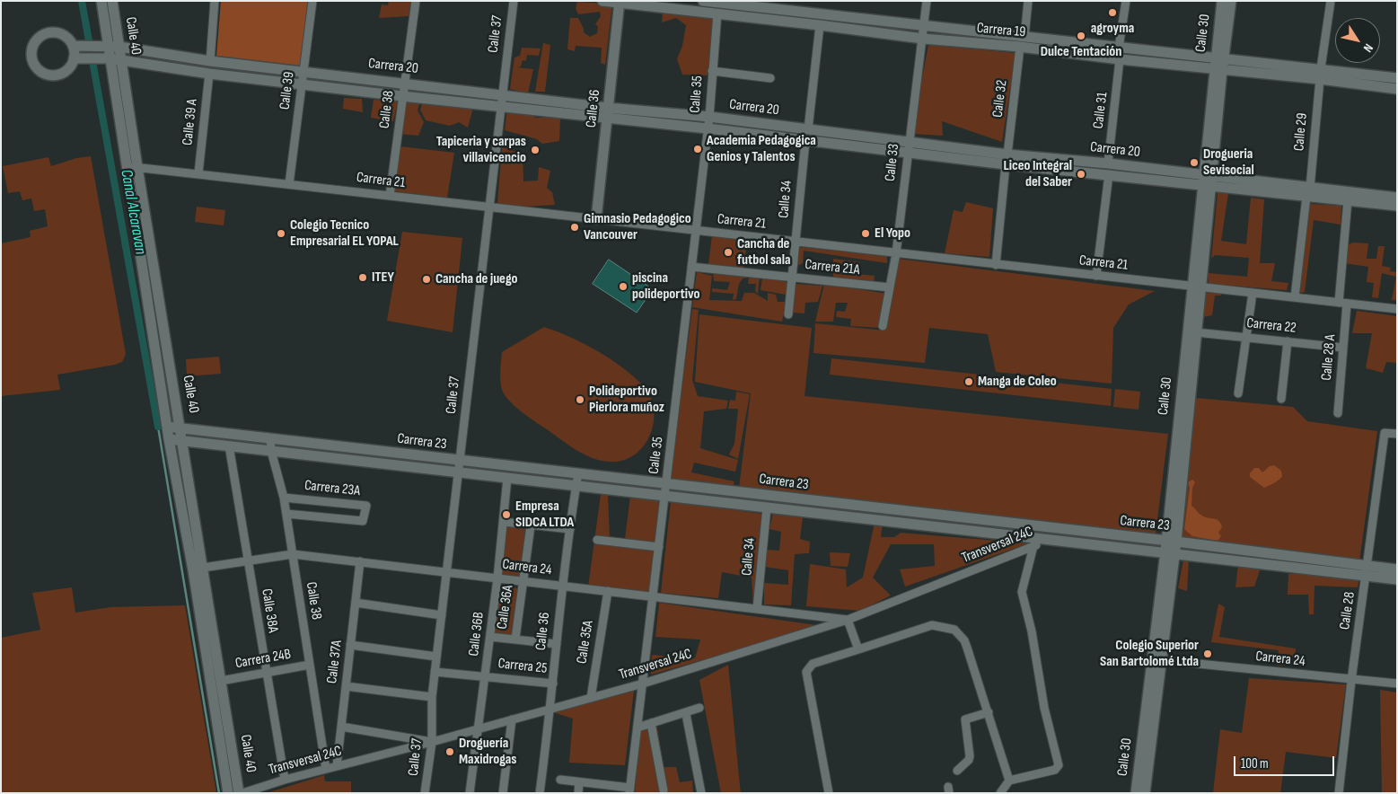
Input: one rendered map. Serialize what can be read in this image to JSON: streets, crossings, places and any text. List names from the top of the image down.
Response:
{
  "streets": {
    "main road": [
      "Carrera 19",
      "Calle 30",
      "Calle 40",
      "Carrera 20",
      "Calle 36",
      "Carrera 23"
    ],
    "street": [
      "Calle 37",
      "Calle 39",
      "Calle 35",
      "Calle 32",
      "Calle 38",
      "Calle 31",
      "Calle 39 A",
      "Calle 29",
      "Calle 33",
      "Carrera 21",
      "Calle 34",
      "Carrera 21A",
      "Carrera 22",
      "Calle 28 A",
      "Carrera 23A",
      "Transversal 24C",
      "Carrera 24",
      "Calle 36A",
      "Calle 38A",
      "Calle 28",
      "Calle 36B",
      "Calle 35A",
      "Carrera 24B",
      "Calle 37A",
      "Carrera 25"
    ]
  },
  "crossings": [
    ["Carrera 19", "Calle 30"],
    ["Carrera 19", "Calle 35"],
    ["Carrera 19", "Calle 32"],
    ["Carrera 19", "Calle 36"],
    ["Carrera 19", "Calle 31"],
    ["Carrera 19", "Calle 29"],
    ["Carrera 19", "Calle 33"],
    ["Calle 30", "Carrera 20"],
    ["Calle 30", "Carrera 21"],
    ["Calle 30", "Carrera 22"],
    ["Calle 30", "Carrera 23"],
    ["Calle 30", "Carrera 24"],
    ["Calle 37", "Carrera 20"],
    ["Calle 37", "Carrera 21"],
    ["Calle 37", "Carrera 23"],
    ["Calle 37", "Transversal 24C"],
    ["Calle 37", "Carrera 24"],
    ["Calle 37", "Carrera 25"],
    ["Calle 40", "Carrera 20"],
    ["Calle 40", "Carrera 21"],
    ["Calle 40", "Carrera 23"],
    ["Calle 40", "Transversal 24C"],
    ["Calle 40", "Carrera 24"],
    ["Calle 40", "Carrera 24B"],
    ["Carrera 20", "Calle 39"],
    ["Carrera 20", "Calle 35"],
    ["Carrera 20", "Calle 32"],
    ["Carrera 20", "Calle 36"],
    ["Carrera 20", "Calle 38"],
    ["Carrera 20", "Calle 31"],
    ["Carrera 20", "Calle 39 A"],
    ["Carrera 20", "Calle 29"],
    ["Carrera 20", "Calle 33"],
    ["Carrera 20", "Calle 34"],
    ["Carrera 20", "Calle 28 A"],
    ["Calle 39", "Carrera 21"],
    ["Calle 35", "Carrera 21"],
    ["Calle 35", "Carrera 21A"],
    ["Calle 35", "Carrera 23"],
    ["Calle 35", "Transversal 24C"],
    ["Calle 35", "Carrera 24"],
    ["Calle 32", "Carrera 21"],
    ["Calle 36", "Carrera 21"],
    ["Calle 36", "Carrera 23"],
    ["Calle 36", "Transversal 24C"],
    ["Calle 36", "Carrera 24"],
    ["Calle 36", "Carrera 25"],
    ["Calle 38", "Carrera 21"],
    ["Calle 38", "Carrera 23"],
    ["Calle 38", "Carrera 23A"],
    ["Calle 38", "Transversal 24C"],
    ["Calle 38", "Carrera 24"],
    ["Calle 38", "Carrera 24B"],
    ["Calle 39 A", "Carrera 21"],
    ["Calle 29", "Carrera 21"],
    ["Calle 33", "Carrera 21"],
    ["Calle 33", "Carrera 21A"],
    ["Carrera 21", "Calle 34"],
    ["Carrera 21", "Calle 28 A"],
    ["Calle 34", "Carrera 21A"],
    ["Calle 34", "Carrera 23"],
    ["Calle 34", "Carrera 24"],
    ["Carrera 22", "Calle 28 A"],
    ["Carrera 23", "Transversal 24C"],
    ["Carrera 23", "Calle 38A"],
    ["Carrera 23", "Calle 28"],
    ["Carrera 23", "Calle 36B"],
    ["Transversal 24C", "Carrera 24"],
    ["Transversal 24C", "Calle 38A"],
    ["Transversal 24C", "Calle 36B"],
    ["Transversal 24C", "Calle 35A"],
    ["Transversal 24C", "Calle 37A"],
    ["Carrera 24", "Calle 36A"],
    ["Carrera 24", "Calle 38A"],
    ["Carrera 24", "Calle 28"],
    ["Carrera 24", "Calle 36B"],
    ["Carrera 24", "Calle 35A"],
    ["Carrera 24", "Calle 37A"],
    ["Calle 38A", "Carrera 24B"],
    ["Calle 36B", "Carrera 25"]
  ],
  "water": ["Canal Alcaravan"],
  "places": [
    "agroyma",
    "Dulce Tentación",
    "Academia Pedagogica Genios y Talentos",
    "Tapiceria y carpas villavicencio",
    "Drogueria Sevisocial",
    "Liceo Integral del Saber",
    "Gimnasio Pedagogico Vancouver",
    "Colegio Tecnico Empresarial EL YOPAL",
    "El Yopo",
    "Cancha de futbol sala",
    "ITEY",
    "Cancha de juego",
    "piscina polideportivo",
    "Manga de Coleo",
    "Polideportivo Pierlora muñoz",
    "Empresa SIDCA LTDA",
    "Colegio Superior San Bartolomé Ltda",
    "Droguería Maxidrogas"
  ],
  "scale_bar": "100 m",
  "north": "bottom right"
}
